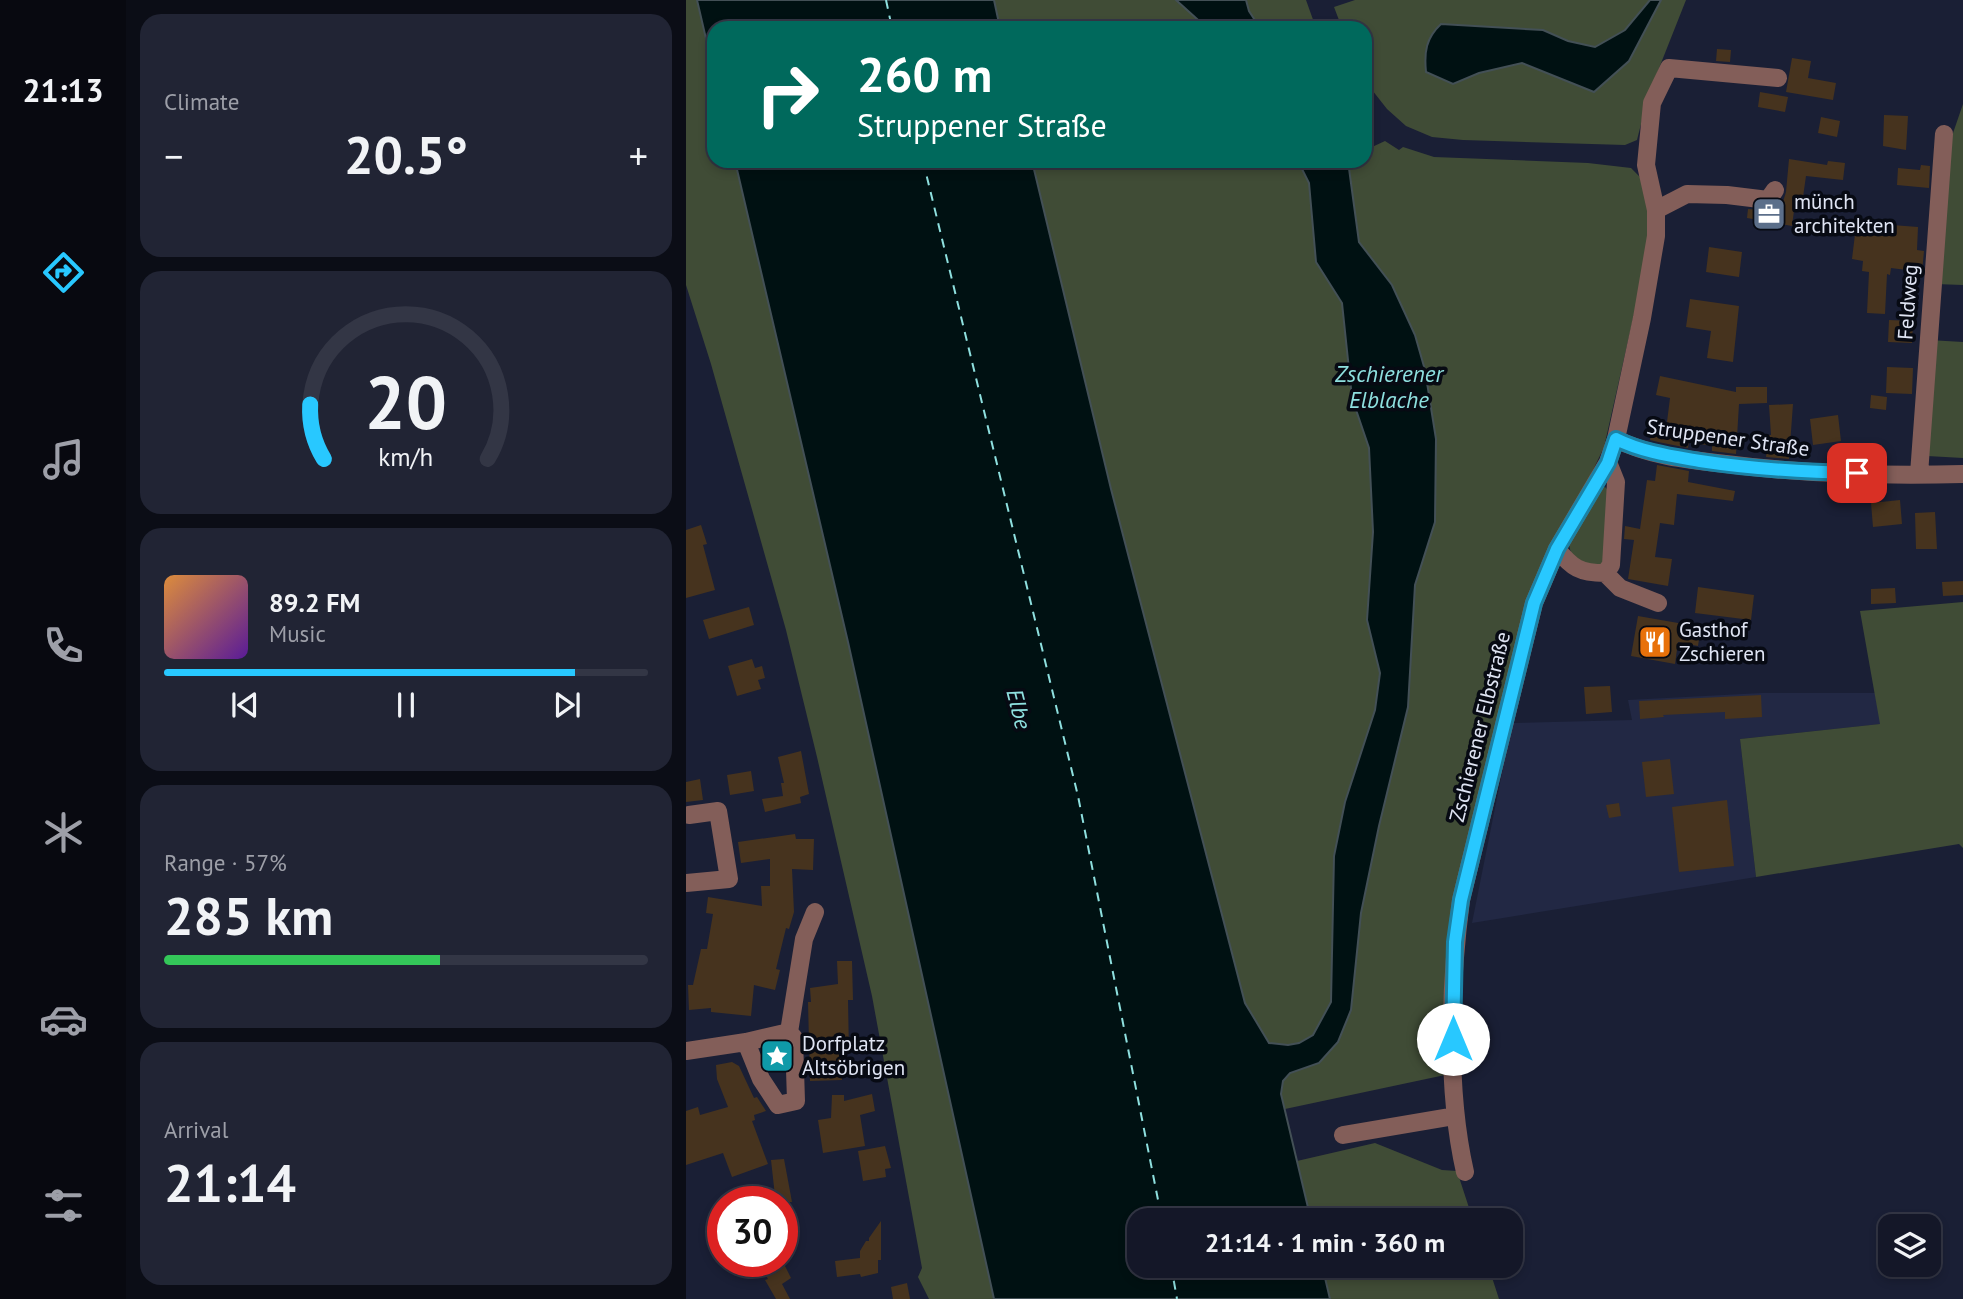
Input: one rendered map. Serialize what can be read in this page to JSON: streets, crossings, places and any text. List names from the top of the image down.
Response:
{
  "streets": {
    "street": ["Feldweg", "Struppener Straße", "Zschierener Elbstraße"]
  },
  "crossings": [
    ["Feldweg", "Struppener Straße"],
    ["Struppener Straße", "Zschierener Elbstraße"]
  ],
  "water": ["Zschierener Elblache", "Elbe"],
  "places": {
    "office": ["münch architekten"],
    "restaurant": ["Gasthof Zschieren"],
    "place": ["Dorfplatz Altsöbrigen"]
  },
  "page": {
    "tabs": "21:13",
    "tile": [
      "Climate",
      ["Range · 57%", "285 km"],
      ["Arrival", "21:14"]
    ],
    "turn": ["260 m", "Struppener Straße"],
    "heat": ["−", "20.5°", "+"],
    "song": ["89.2 FM", "Music"],
    "limit": "30",
    "trip": "21:14 · 1 min · 360 m",
    "gauge": ["20", "km/h"]
  }
}
